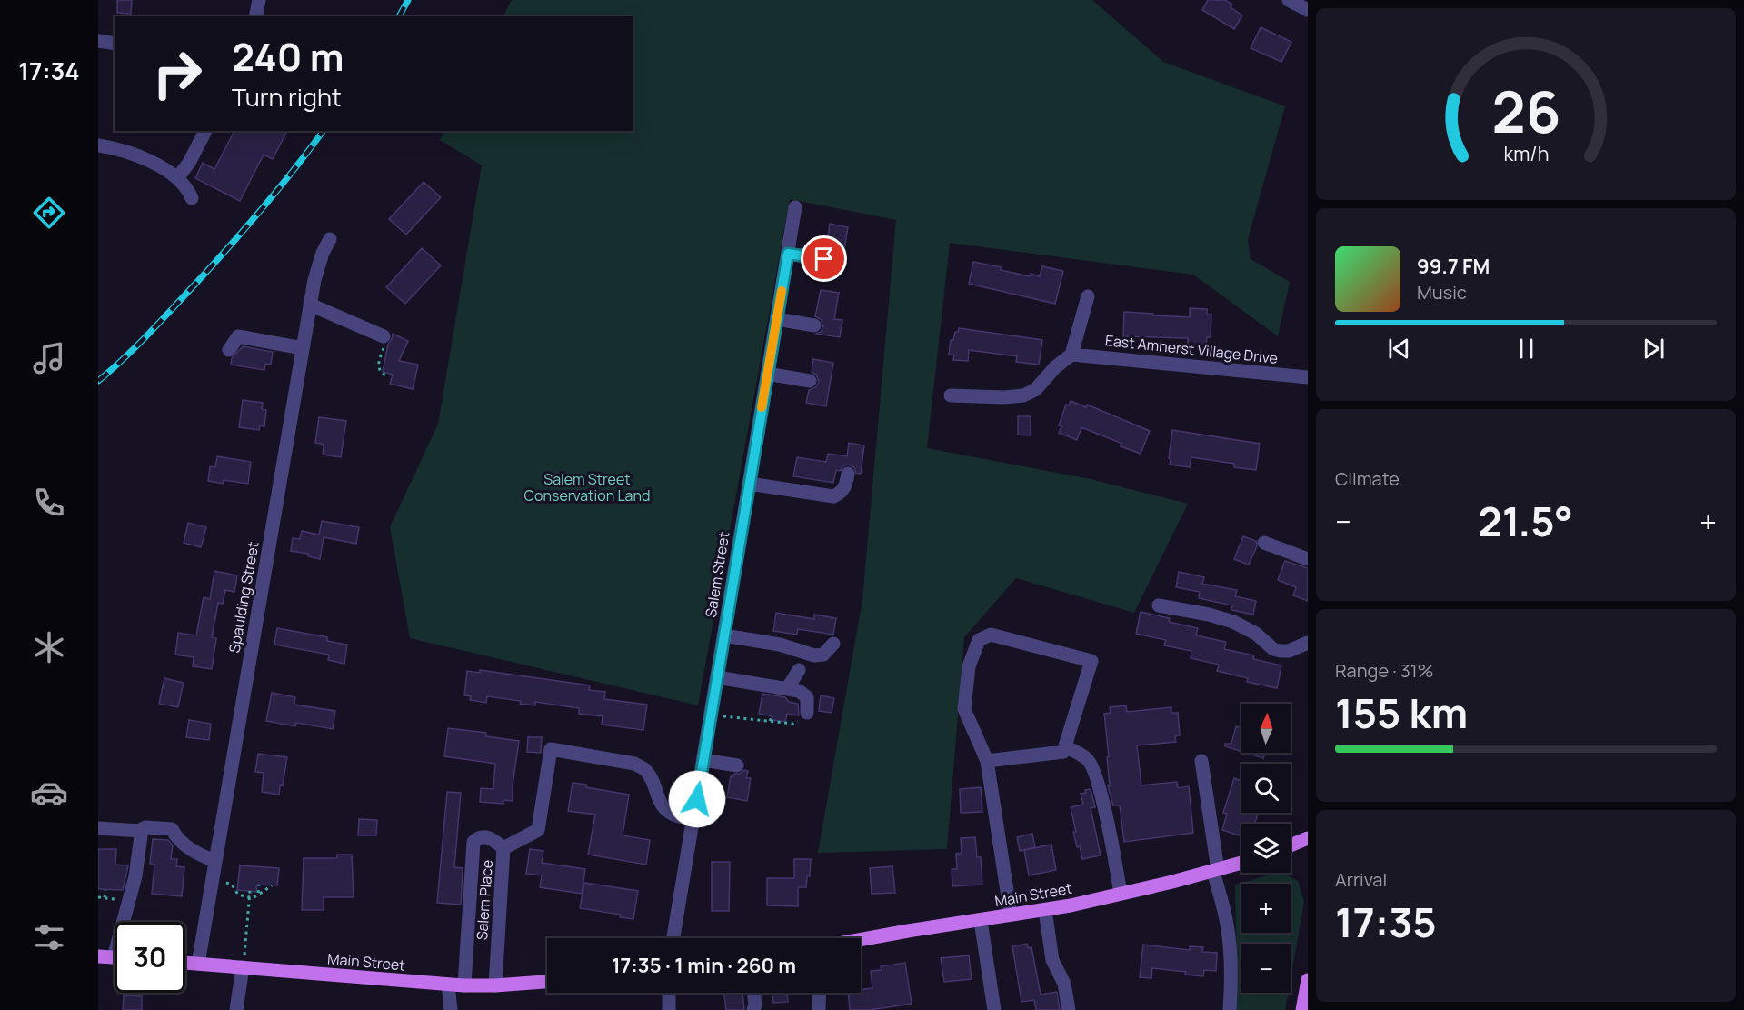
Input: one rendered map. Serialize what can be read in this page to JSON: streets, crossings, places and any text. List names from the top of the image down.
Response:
{
  "streets": {
    "main road": ["Main Street"],
    "street": [
      "East Amherst Village Drive",
      "Salem Street",
      "Spaulding Street",
      "Salem Place"
    ]
  },
  "crossings": [
    ["Salem Street", "Salem Place"],
    ["Spaulding Street", "Main Street"],
    ["Main Street", "Salem Place"]
  ],
  "parks": ["Salem Street Conservation Land"],
  "north": "top",
  "page": {
    "tabs": "17:34",
    "turn": ["240 m", "Turn right"],
    "song": ["99.7 FM", "Music"],
    "tile": [
      "Climate",
      ["Range · 31%", "155 km"],
      ["Arrival", "17:35"]
    ],
    "heat": ["−", "21.5°", "+"],
    "map_buttons": ["+", "−"],
    "limit": "30",
    "trip": "17:35 · 1 min · 260 m",
    "gauge": ["26", "km/h"]
  }
}
